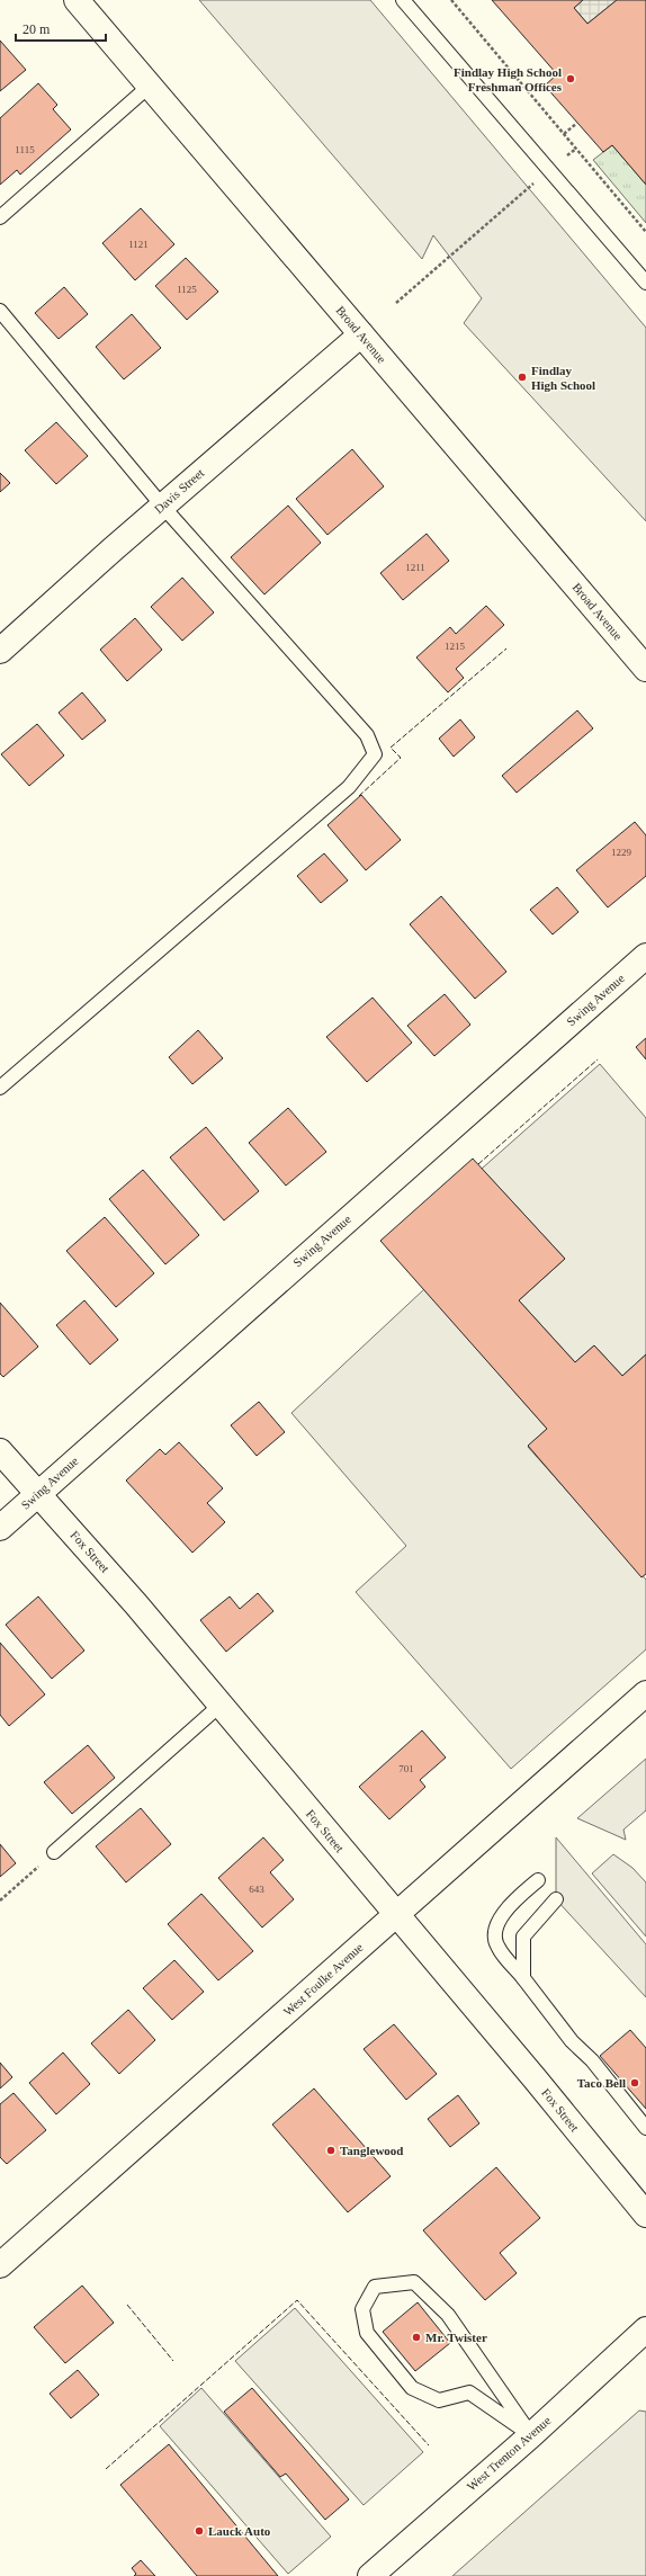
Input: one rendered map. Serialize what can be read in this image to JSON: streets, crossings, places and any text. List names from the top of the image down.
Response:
{
  "streets": {
    "street": [
      "Broad Avenue",
      "Davis Street",
      "Swing Avenue",
      "Fox Street",
      "West Foulke Avenue",
      "West Trenton Avenue"
    ]
  },
  "crossings": [
    ["Broad Avenue", "Davis Street"],
    ["Swing Avenue", "Fox Street"],
    ["Fox Street", "West Foulke Avenue"]
  ],
  "places": [
    "Findlay High School Freshman Offices",
    "Findlay High School",
    "Taco Bell",
    "Tanglewood",
    "Mr. Twister",
    "Lauck Auto"
  ],
  "house_numbers": [
    "1115",
    "1121",
    "1125",
    "1211",
    "1215",
    "1229",
    "701",
    "643"
  ],
  "scale_bar": "20 m"
}
